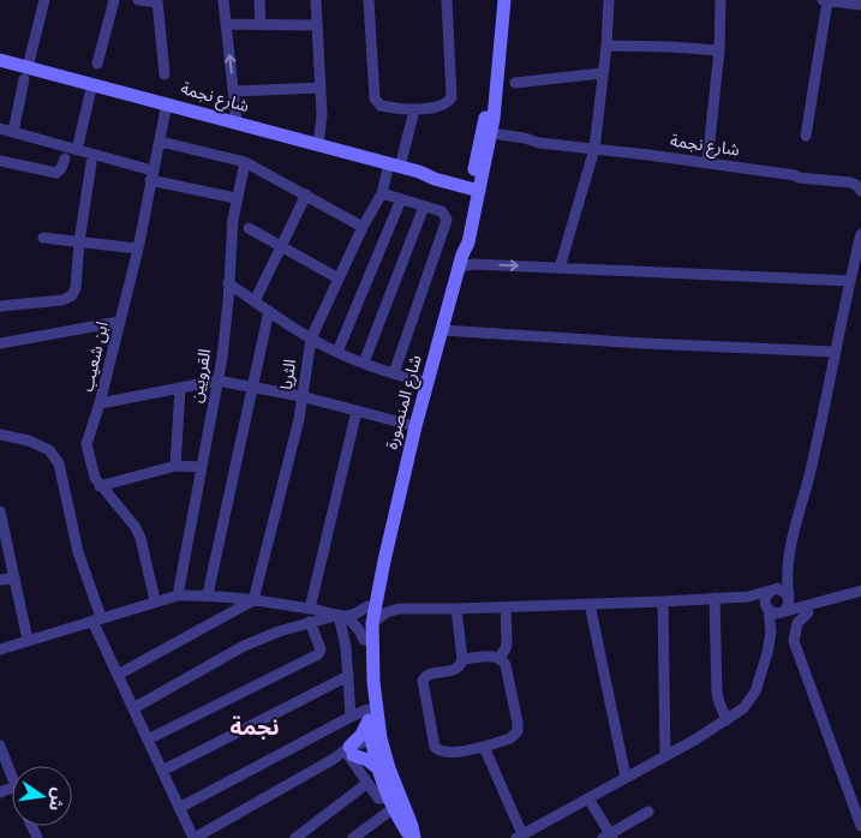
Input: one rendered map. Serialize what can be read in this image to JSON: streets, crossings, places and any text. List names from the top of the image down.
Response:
{
  "streets": {
    "main road": ["شارع نجمة", "شارع المنصورة"],
    "street": ["ابن شعيب", "الثريا", "القرويين"]
  },
  "crossings": [
    ["شارع نجمة", "ابن شعيب"],
    ["شارع نجمة", "الثريا"],
    ["شارع نجمة", "شارع المنصورة"]
  ],
  "districts": ["نجمة"],
  "north": "right"
}
